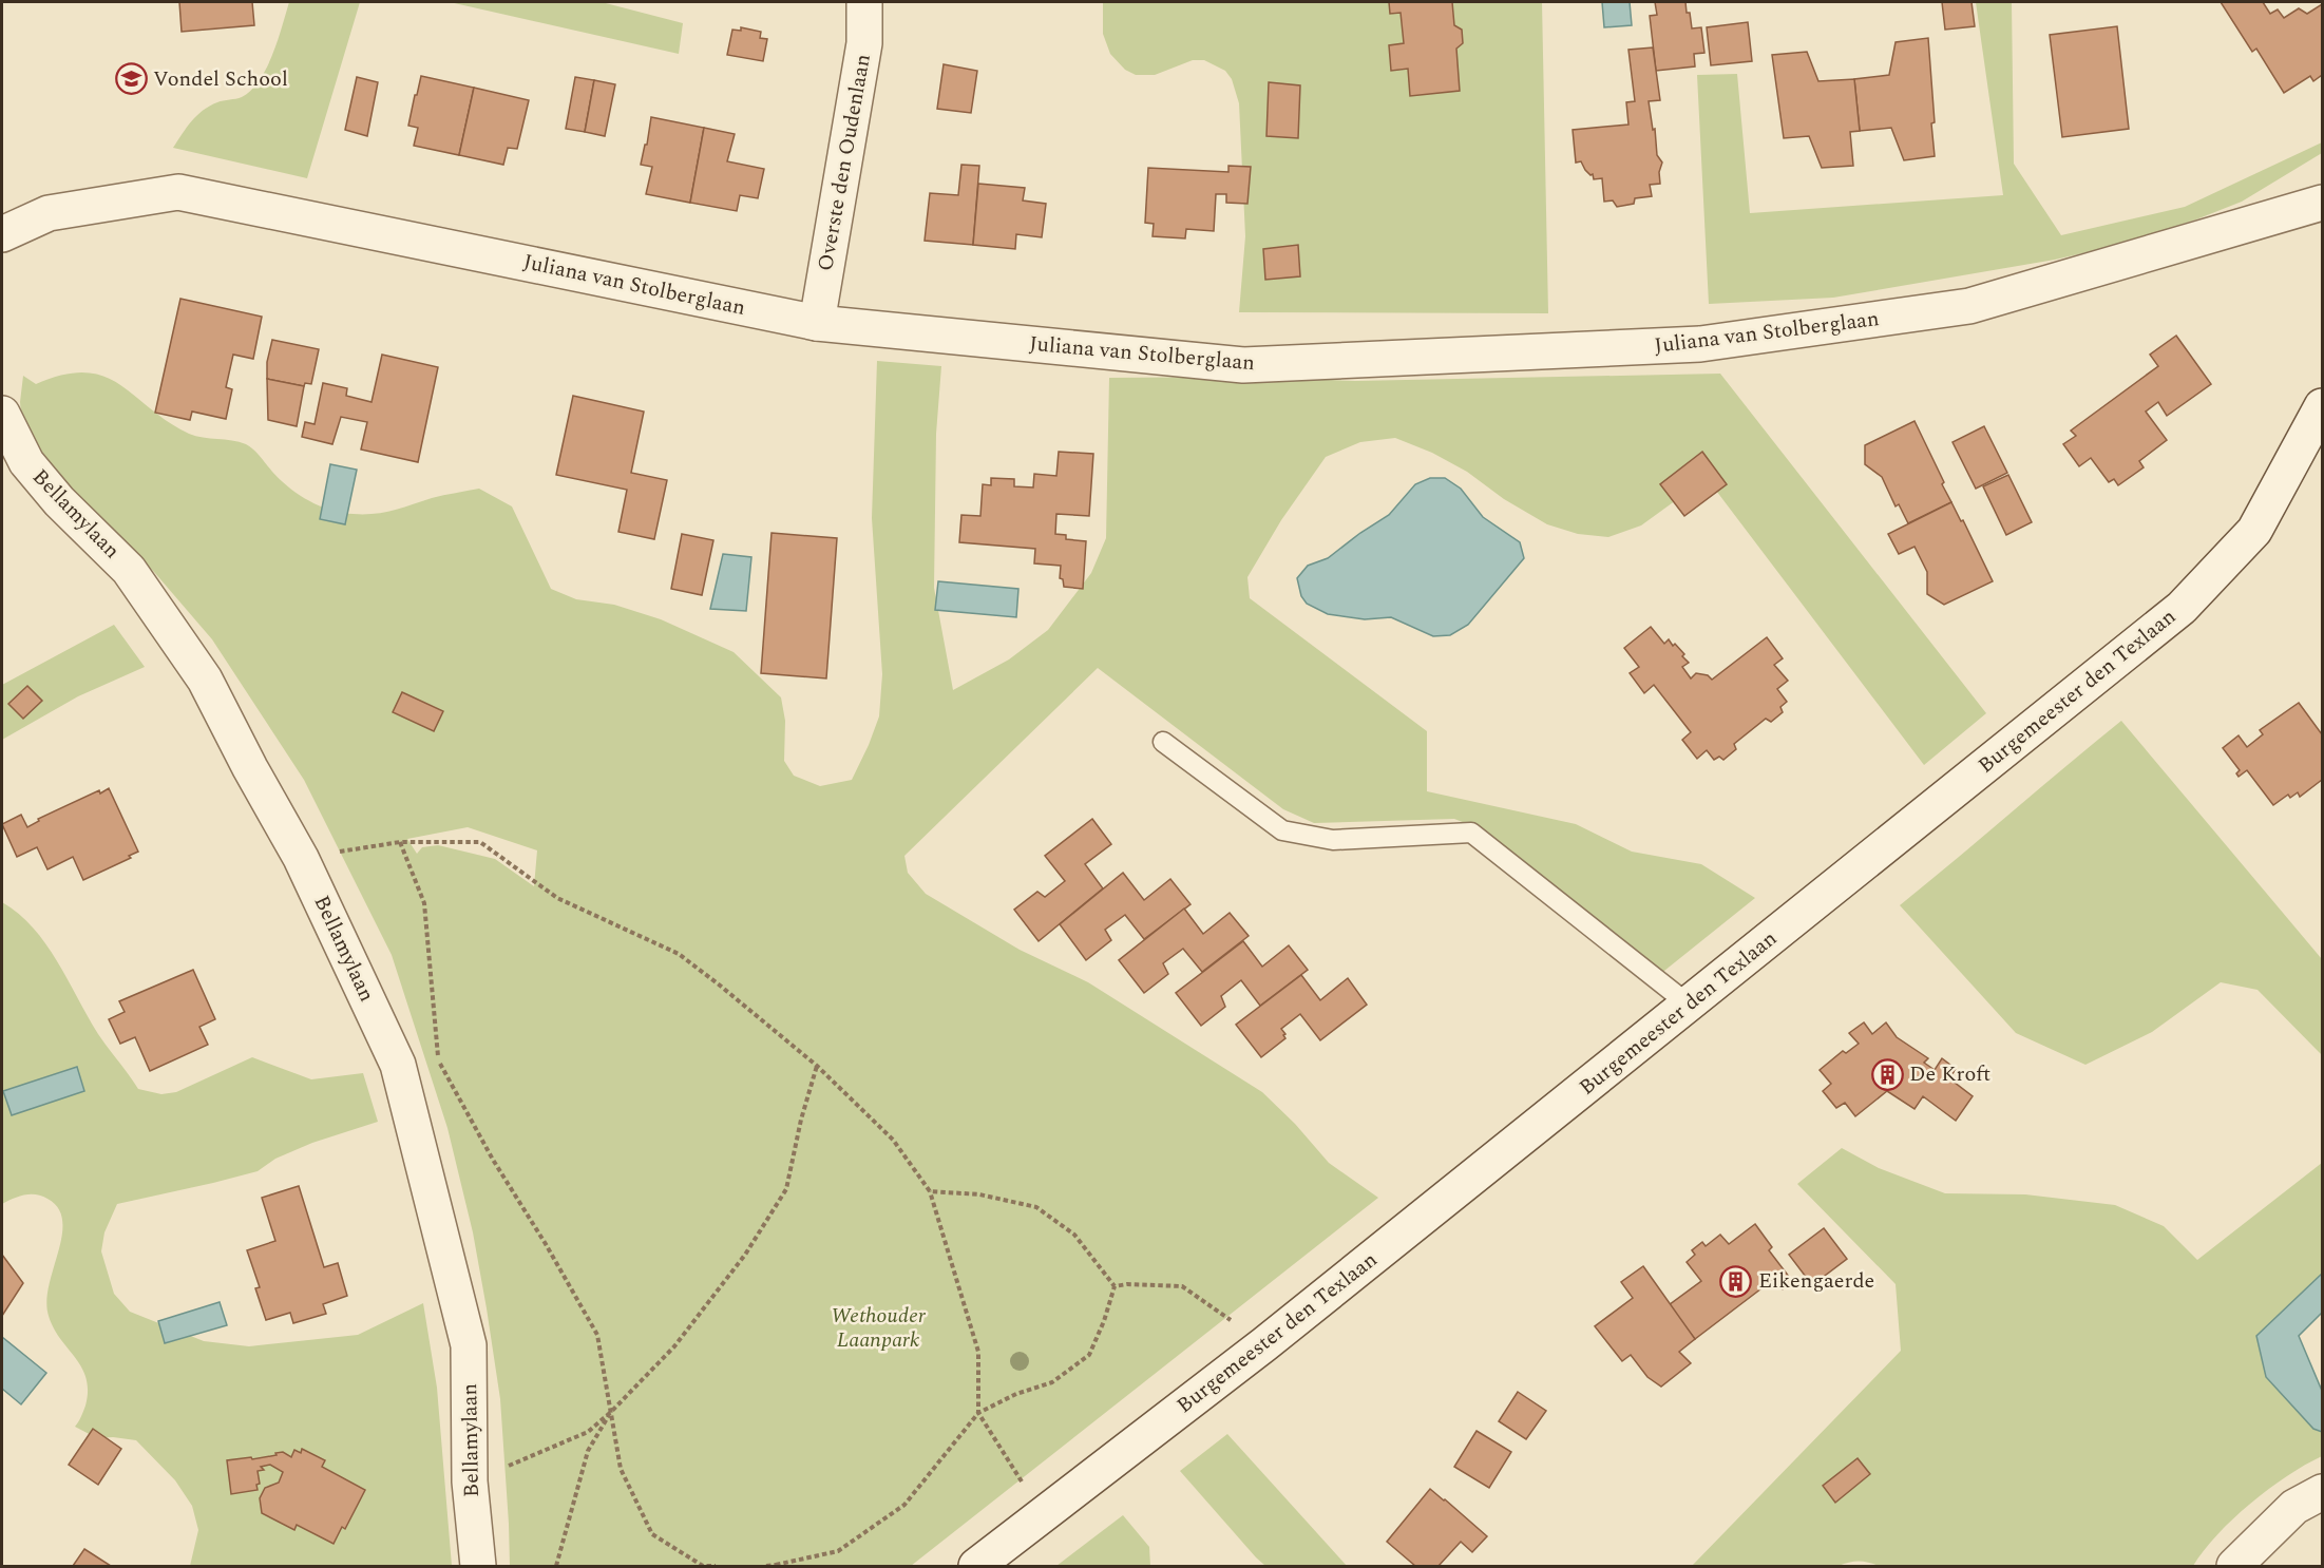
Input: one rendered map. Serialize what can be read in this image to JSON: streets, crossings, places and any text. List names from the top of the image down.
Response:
{
  "streets": {
    "street": [
      "Overste den Oudenlaan",
      "Juliana van Stolberglaan",
      "Bellamylaan",
      "Burgemeester den Texlaan"
    ]
  },
  "crossings": [
    ["Overste den Oudenlaan", "Juliana van Stolberglaan"]
  ],
  "parks": ["Wethouder Laanpark"],
  "places": {
    "school or university": ["Vondel School"],
    "building": ["De Kroft", "Eikengaerde"]
  }
}
